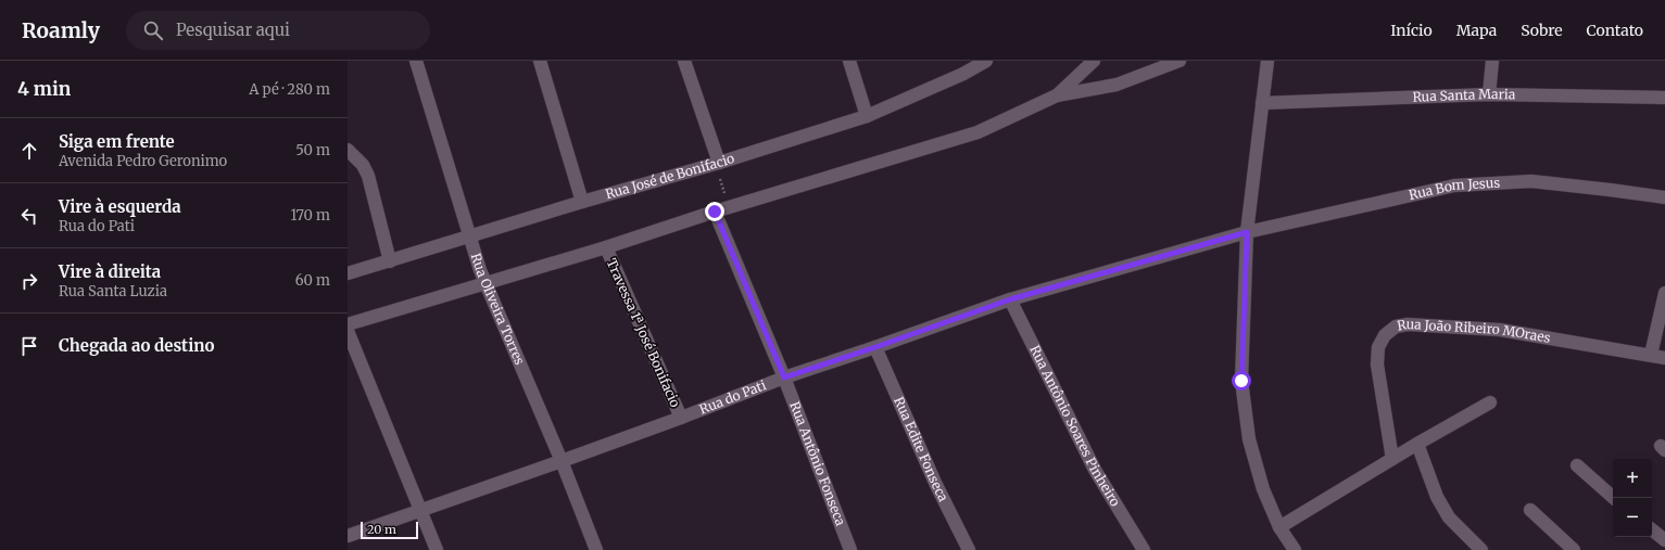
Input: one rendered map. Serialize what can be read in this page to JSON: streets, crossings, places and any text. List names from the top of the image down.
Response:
{
  "streets": {
    "street": [
      "Rua Santa Maria",
      "Rua José de Bonifacio",
      "Rua Bom Jesus",
      "Rua Oliveira Torres",
      "Travessa 1ª José Bonifacio",
      "Rua João Ribeiro MOraes",
      "Rua do Pati",
      "Rua Antônio Soares Pinheiro",
      "Rua Edite Fonseca",
      "Rua Antônio Fonseca"
    ]
  },
  "crossings": [
    ["Rua José de Bonifacio", "Rua Oliveira Torres"],
    ["Rua Bom Jesus", "Rua do Pati"],
    ["Rua Oliveira Torres", "Rua do Pati"],
    ["Travessa 1ª José Bonifacio", "Rua do Pati"],
    ["Rua do Pati", "Rua Antônio Soares Pinheiro"],
    ["Rua do Pati", "Rua Edite Fonseca"],
    ["Rua do Pati", "Rua Antônio Fonseca"]
  ],
  "scale_bar": "20 m",
  "page": {
    "header": "Roamly",
    "search": "Pesquisar aqui",
    "nav": [
      "Início",
      "Mapa",
      "Sobre",
      "Contato"
    ],
    "heading": ["4 min", "A pé · 280 m"],
    "list": [
      ["Siga em frente", "Avenida Pedro Geronimo", "50 m"],
      ["Vire à esquerda", "Rua do Pati", "170 m"],
      ["Vire à direita", "Rua Santa Luzia", "60 m"],
      "Chegada ao destino"
    ],
    "map_buttons": ["+", "−"],
    "scale": "20 m"
  }
}
